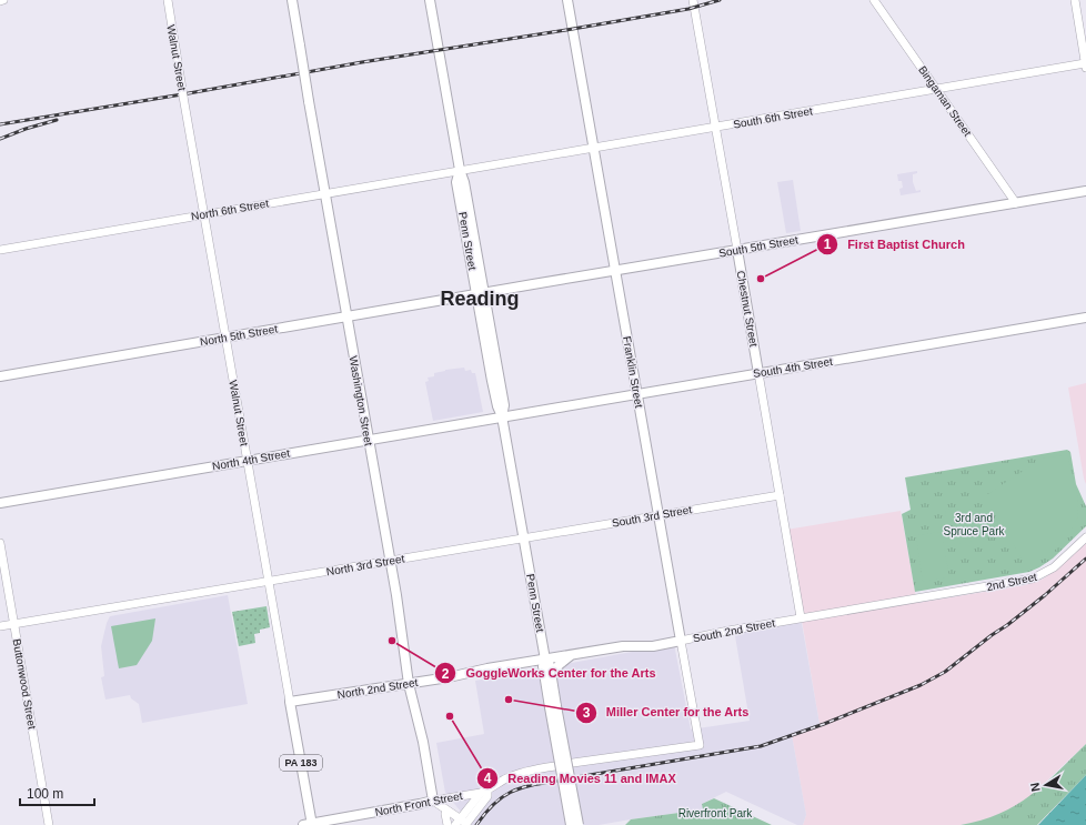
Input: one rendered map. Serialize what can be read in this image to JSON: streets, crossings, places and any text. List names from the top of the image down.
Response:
{
  "streets": {
    "main road": [
      "Walnut Street",
      "Penn Street",
      "South 5th Street",
      "Chestnut Street",
      "North 5th Street",
      "South 4th Street",
      "Franklin Street",
      "Washington Street",
      "North 4th Street",
      "South 2nd Street",
      "North 2nd Street",
      "PA 183",
      "North Front Street"
    ],
    "street": [
      "Bingaman Street",
      "South 6th Street",
      "North 6th Street",
      "South 3rd Street",
      "North 3rd Street",
      "2nd Street",
      "Buttonwood Street"
    ]
  },
  "crossings": [
    ["Walnut Street", "North 6th Street"],
    ["Walnut Street", "North 5th Street"],
    ["Walnut Street", "North 4th Street"],
    ["Walnut Street", "North 3rd Street"],
    ["Walnut Street", "North 2nd Street"],
    ["Walnut Street", "North Front Street"],
    ["Bingaman Street", "South 6th Street"],
    ["Bingaman Street", "South 5th Street"],
    ["South 6th Street", "North 6th Street"],
    ["South 6th Street", "Penn Street"],
    ["South 6th Street", "Chestnut Street"],
    ["South 6th Street", "Franklin Street"],
    ["North 6th Street", "Penn Street"],
    ["North 6th Street", "Washington Street"],
    ["Penn Street", "South 5th Street"],
    ["Penn Street", "North 5th Street"],
    ["Penn Street", "South 4th Street"],
    ["Penn Street", "North 4th Street"],
    ["Penn Street", "South 3rd Street"],
    ["Penn Street", "North 3rd Street"],
    ["Penn Street", "South 2nd Street"],
    ["Penn Street", "North 2nd Street"],
    ["South 5th Street", "Chestnut Street"],
    ["South 5th Street", "North 5th Street"],
    ["South 5th Street", "Franklin Street"],
    ["Chestnut Street", "South 4th Street"],
    ["Chestnut Street", "South 3rd Street"],
    ["Chestnut Street", "South 2nd Street"],
    ["North 5th Street", "Washington Street"],
    ["South 4th Street", "Franklin Street"],
    ["South 4th Street", "North 4th Street"],
    ["Franklin Street", "South 3rd Street"],
    ["Franklin Street", "South 2nd Street"],
    ["Washington Street", "North 4th Street"],
    ["Washington Street", "North 3rd Street"],
    ["Washington Street", "North 2nd Street"],
    ["Washington Street", "North Front Street"],
    ["South 3rd Street", "North 3rd Street"],
    ["North 3rd Street", "Buttonwood Street"],
    ["2nd Street", "South 2nd Street"],
    ["South 2nd Street", "North 2nd Street"]
  ],
  "districts": ["Reading"],
  "parks": ["3rd and Spruce Park", "Riverfront Park"],
  "places": [
    "First Baptist Church",
    "GoggleWorks Center for the Arts",
    "Miller Center for the Arts",
    "Reading Movies 11 and IMAX"
  ],
  "scale_bar": "100 m",
  "north": "left"
}
